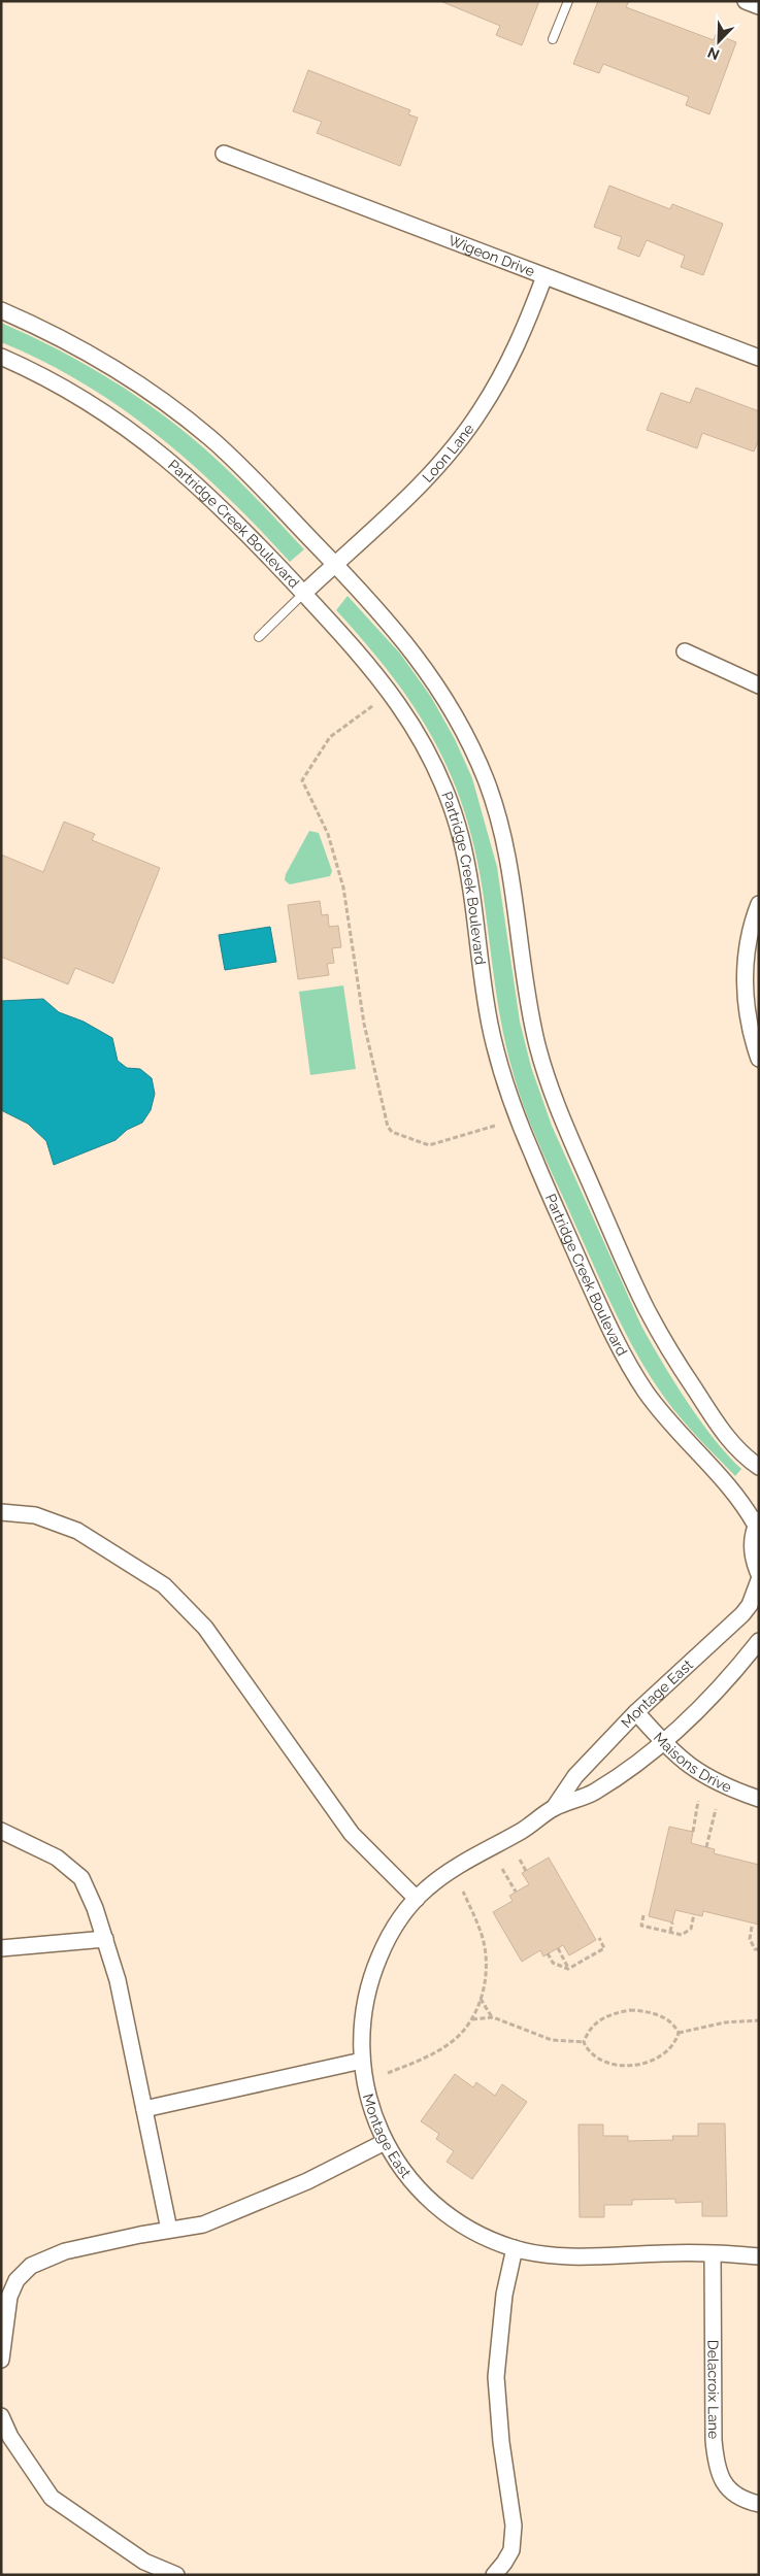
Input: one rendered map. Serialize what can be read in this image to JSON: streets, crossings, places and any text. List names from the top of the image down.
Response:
{
  "streets": {
    "street": [
      "Wigeon Drive",
      "Loon Lane",
      "Partridge Creek Boulevard",
      "Montage East",
      "Maisons Drive",
      "Delacroix Lane"
    ]
  },
  "crossings": [
    ["Wigeon Drive", "Loon Lane"],
    ["Loon Lane", "Partridge Creek Boulevard"],
    ["Montage East", "Maisons Drive"],
    ["Montage East", "Delacroix Lane"]
  ],
  "north": "bottom left"
}
